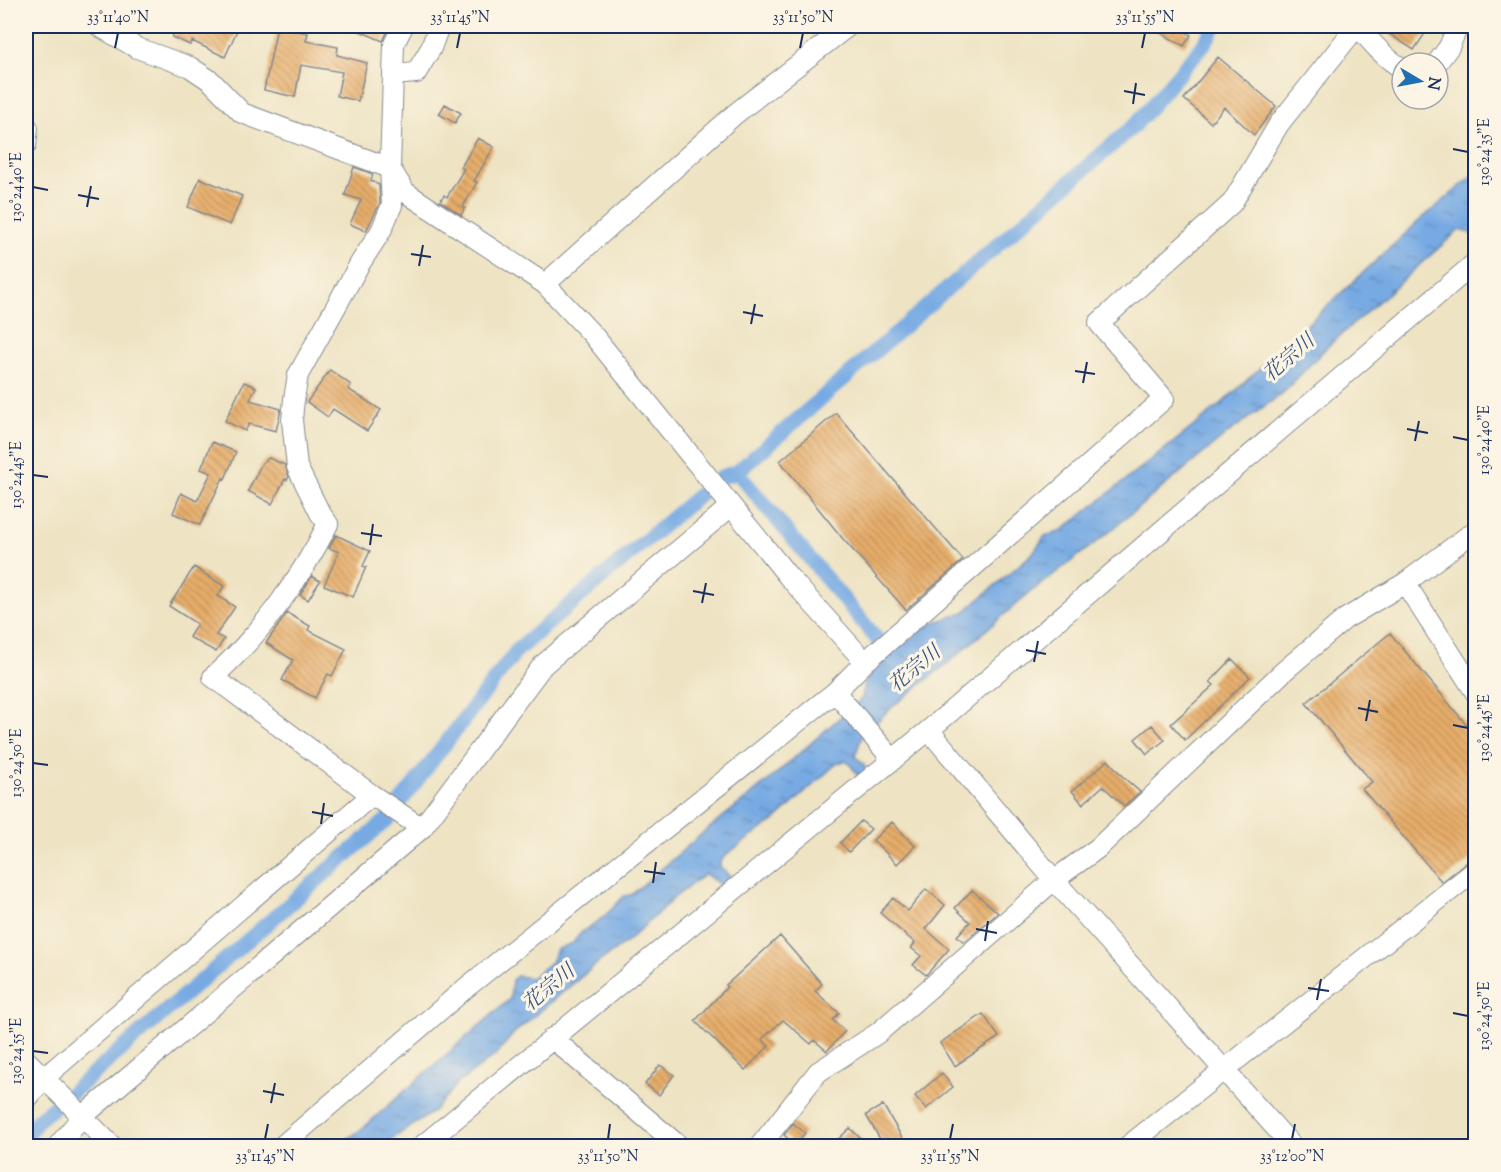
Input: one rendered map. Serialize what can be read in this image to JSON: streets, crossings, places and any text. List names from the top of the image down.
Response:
{
  "water": ["花宗川"],
  "north": "right",
  "coordinates": [
    "33°11'40\"N",
    "33°11'45\"N",
    "33°11'50\"N",
    "33°11'55\"N",
    "130°24'35\"E",
    "130°24'40\"E",
    "130°24'45\"E",
    "130°24'50\"E",
    "130°24'55\"E",
    "33°12'00\"N"
  ]
}
